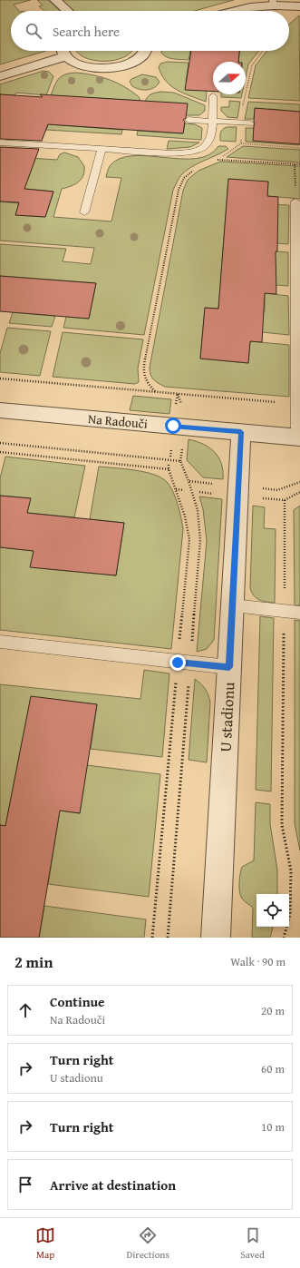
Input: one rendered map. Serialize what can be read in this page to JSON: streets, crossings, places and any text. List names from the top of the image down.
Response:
{
  "streets": {
    "street": ["Na Radouči", "U stadionu"]
  },
  "crossings": [
    ["Na Radouči", "U stadionu"]
  ],
  "north": "right",
  "page": {
    "search": "Search here",
    "heading": ["2 min", "Walk · 90 m"],
    "list": [
      ["Continue", "Na Radouči", "20 m"],
      ["Turn right", "U stadionu", "60 m"],
      ["Turn right", "10 m"],
      "Arrive at destination"
    ],
    "nav": ["Map", "Directions", "Saved"]
  }
}
